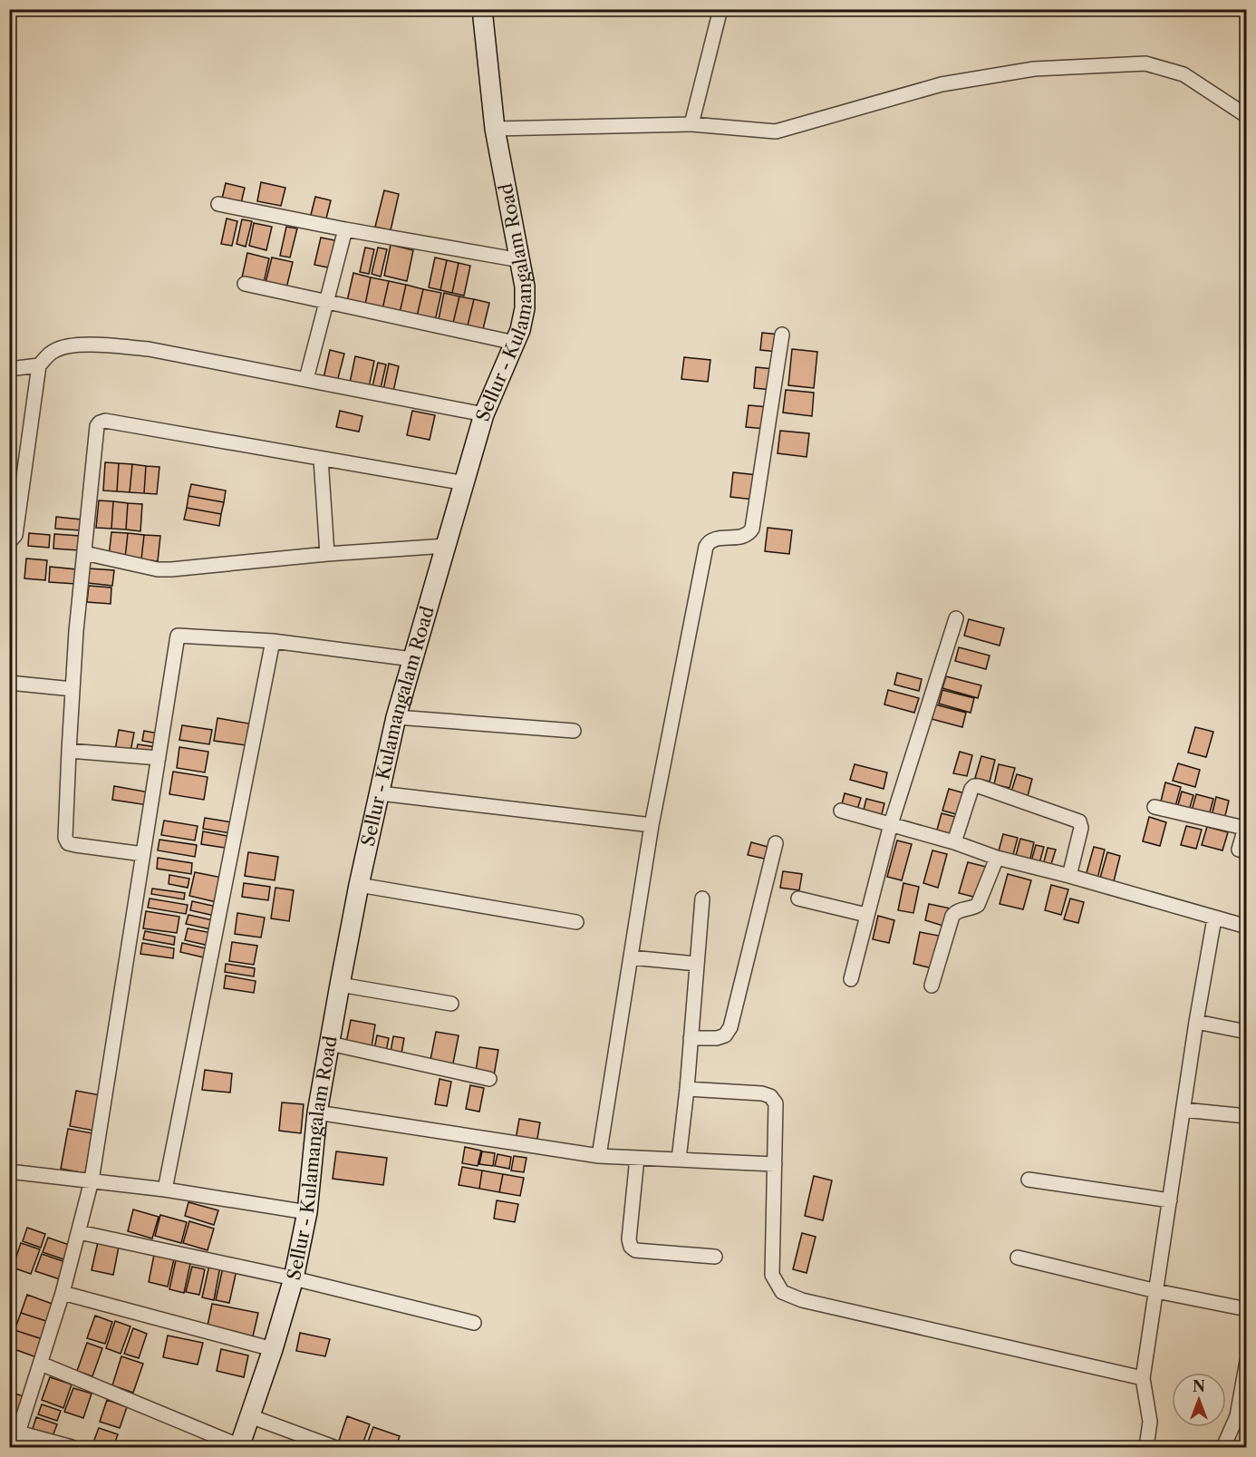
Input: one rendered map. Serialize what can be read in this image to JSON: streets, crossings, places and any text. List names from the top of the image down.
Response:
{
  "streets": {
    "main road": ["Sellur - Kulamangalam Road"]
  },
  "north": "top"
}
